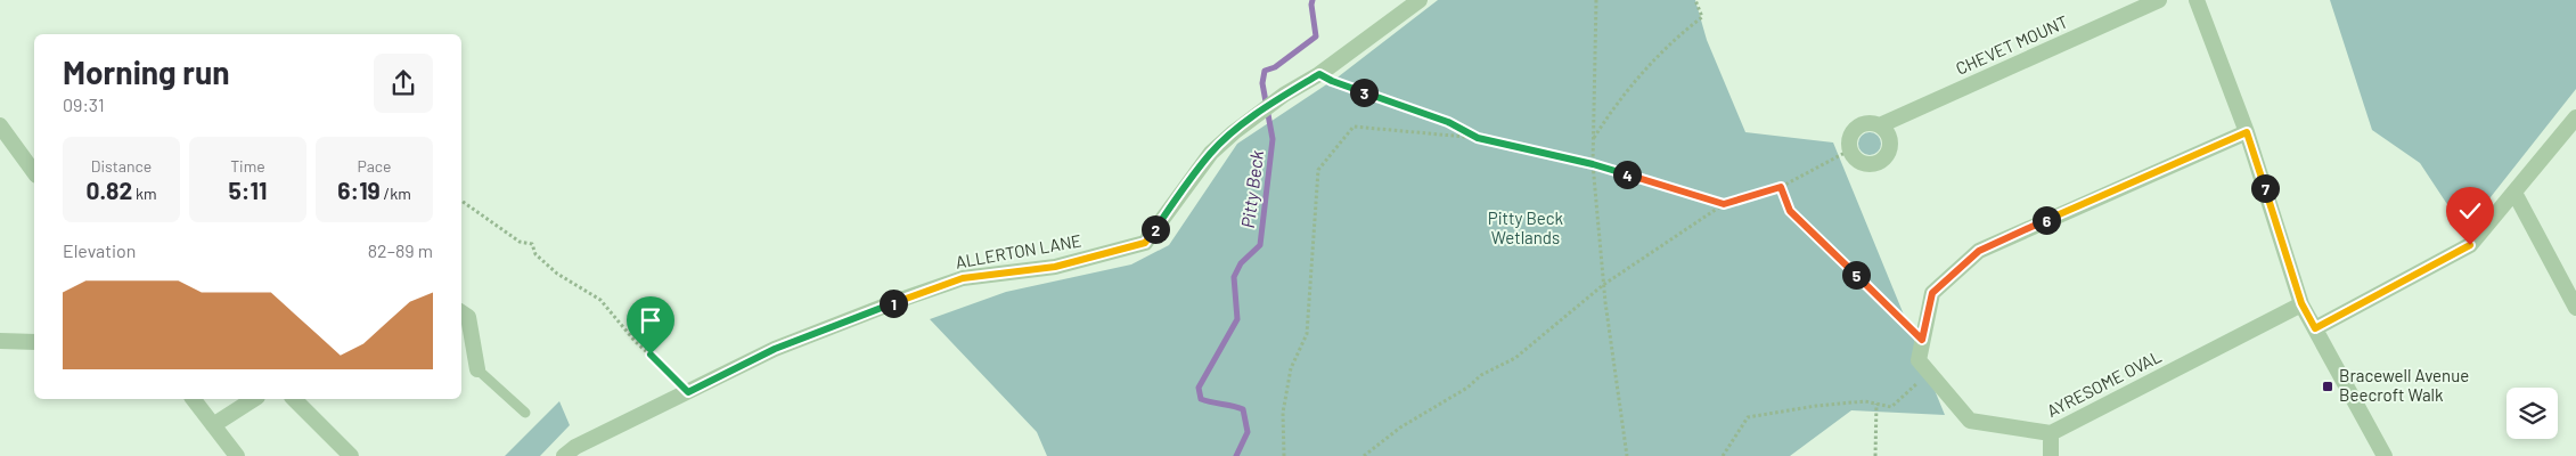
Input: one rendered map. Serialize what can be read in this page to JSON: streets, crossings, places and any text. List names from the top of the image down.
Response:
{
  "streets": {
    "street": ["CHEVET MOUNT", "ALLERTON LANE", "AYRESOME OVAL"]
  },
  "water": ["Pitty Beck"],
  "parks": ["Pitty Beck Wetlands"],
  "places": {
    "transit": ["Bracewell Avenue Beecroft Walk"]
  },
  "page": {
    "heading": ["Morning run", "09:31"],
    "pins": [
      "3",
      "4",
      "7",
      "6",
      "2",
      "5",
      "1"
    ],
    "stats": [
      ["Distance", "0.82 km"],
      ["Time", "5:11"],
      ["Pace", "6:19 /km"]
    ],
    "chart": ["Elevation", "82–89 m"]
  }
}
